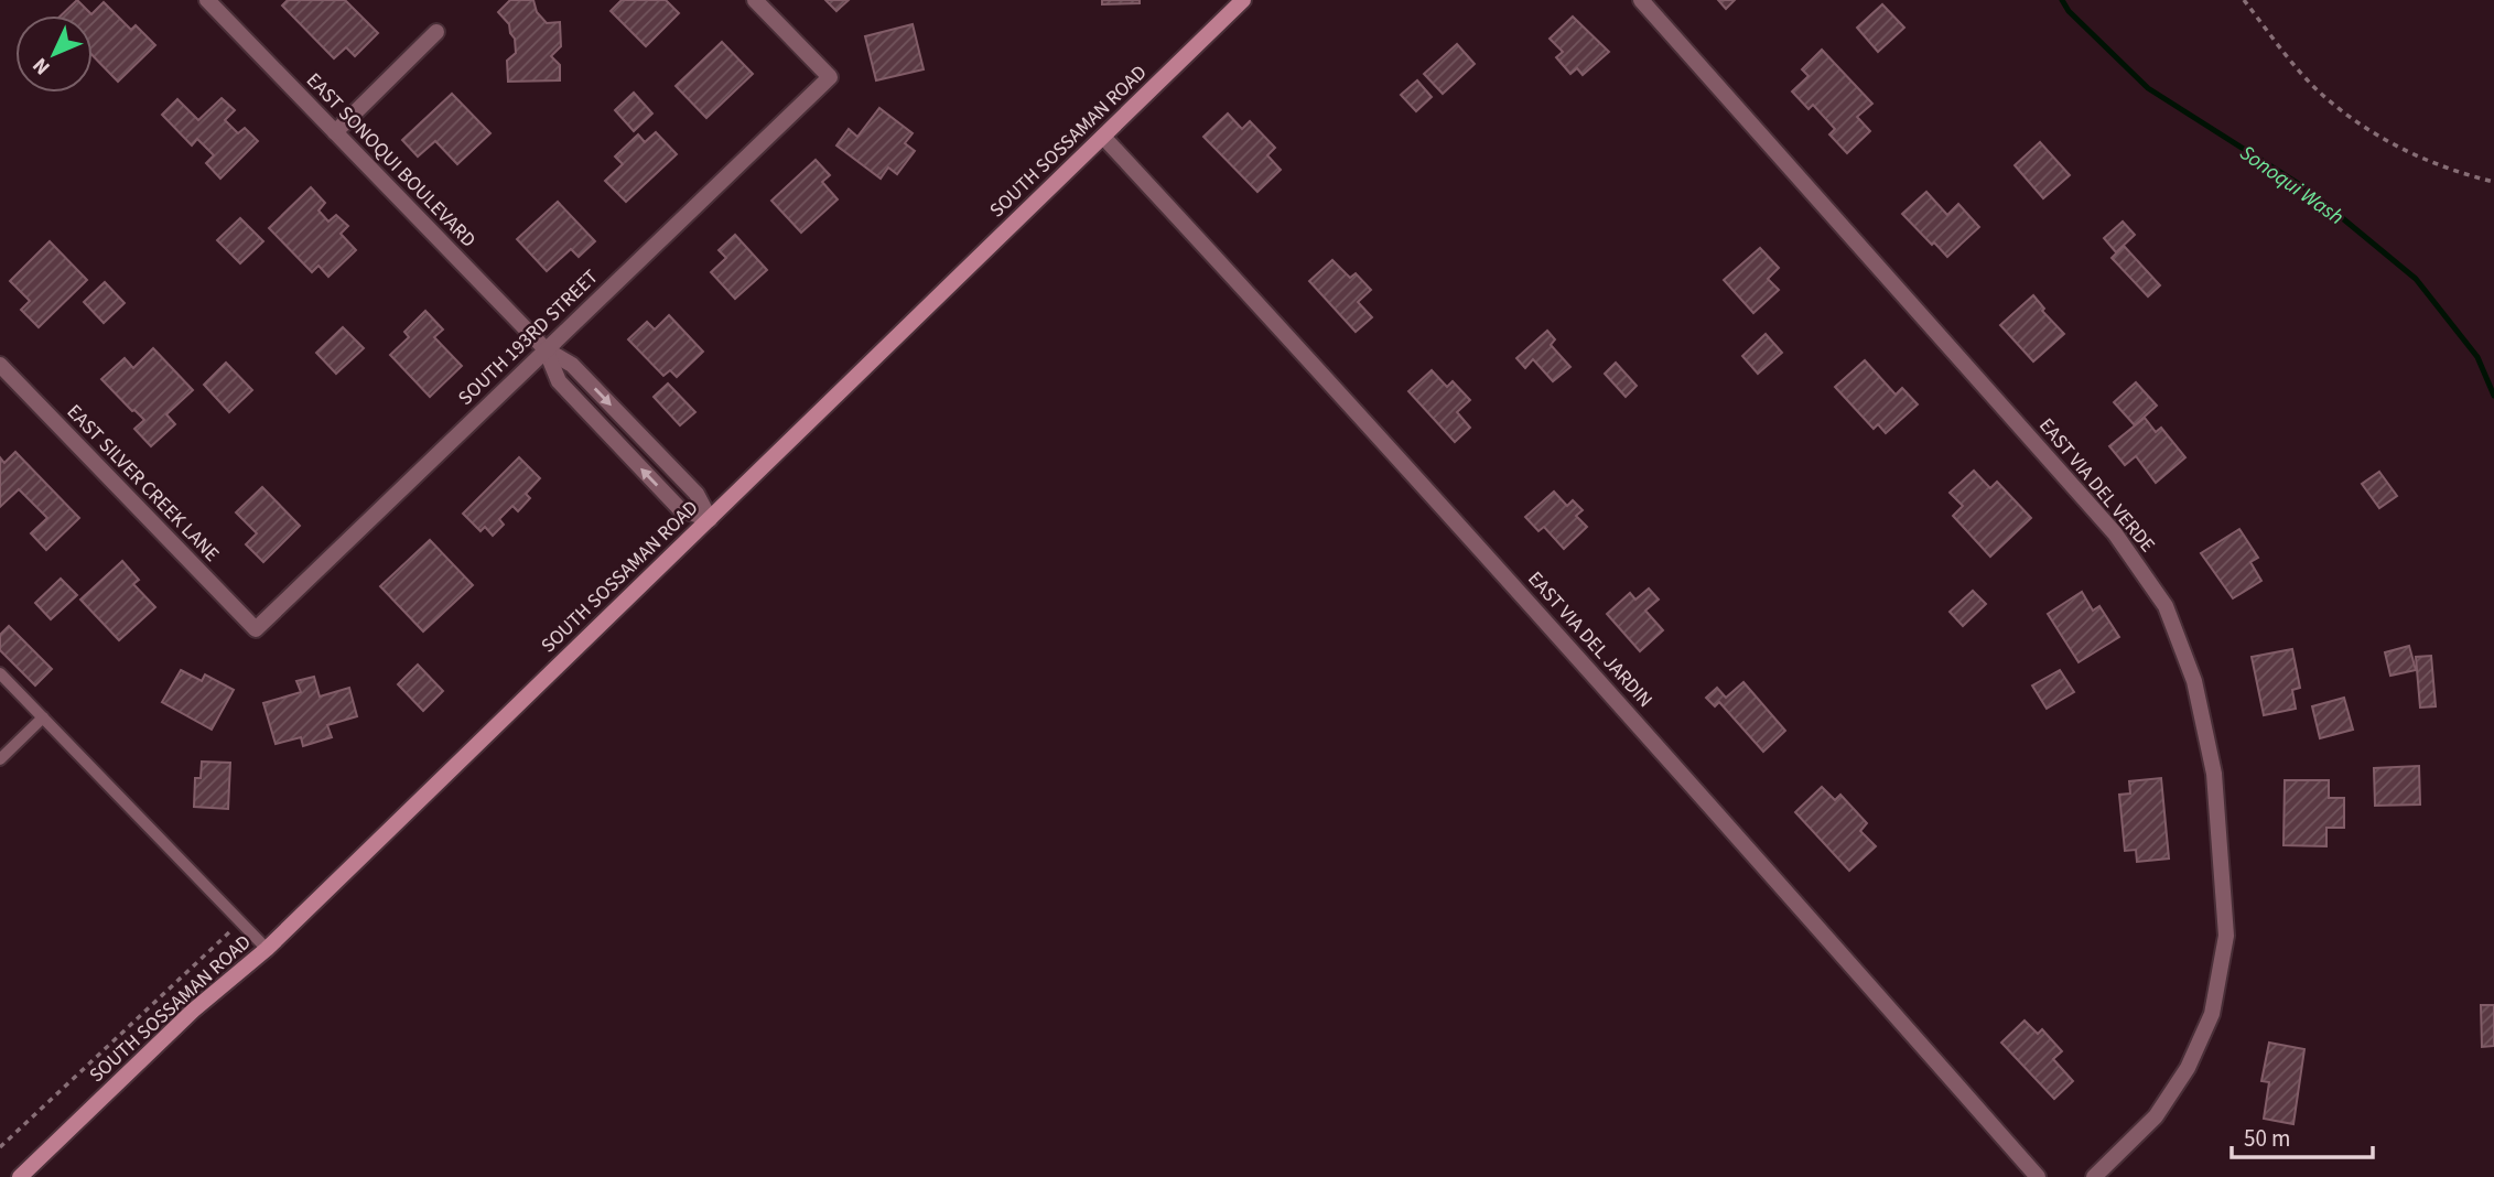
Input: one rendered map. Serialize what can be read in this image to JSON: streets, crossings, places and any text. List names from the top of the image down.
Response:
{
  "streets": {
    "main road": ["SOUTH SOSSAMAN ROAD"],
    "street": [
      "EAST SONOQUI BOULEVARD",
      "SOUTH 193RD STREET",
      "EAST SILVER CREEK LANE",
      "EAST VIA DEL VERDE",
      "EAST VIA DEL JARDIN"
    ]
  },
  "crossings": [
    ["SOUTH SOSSAMAN ROAD", "EAST SONOQUI BOULEVARD"],
    ["SOUTH SOSSAMAN ROAD", "EAST VIA DEL JARDIN"],
    ["EAST SONOQUI BOULEVARD", "SOUTH 193RD STREET"],
    ["SOUTH 193RD STREET", "EAST SILVER CREEK LANE"]
  ],
  "water": ["Sonoqui Wash"],
  "scale_bar": "50 m",
  "north": "bottom left"
}
